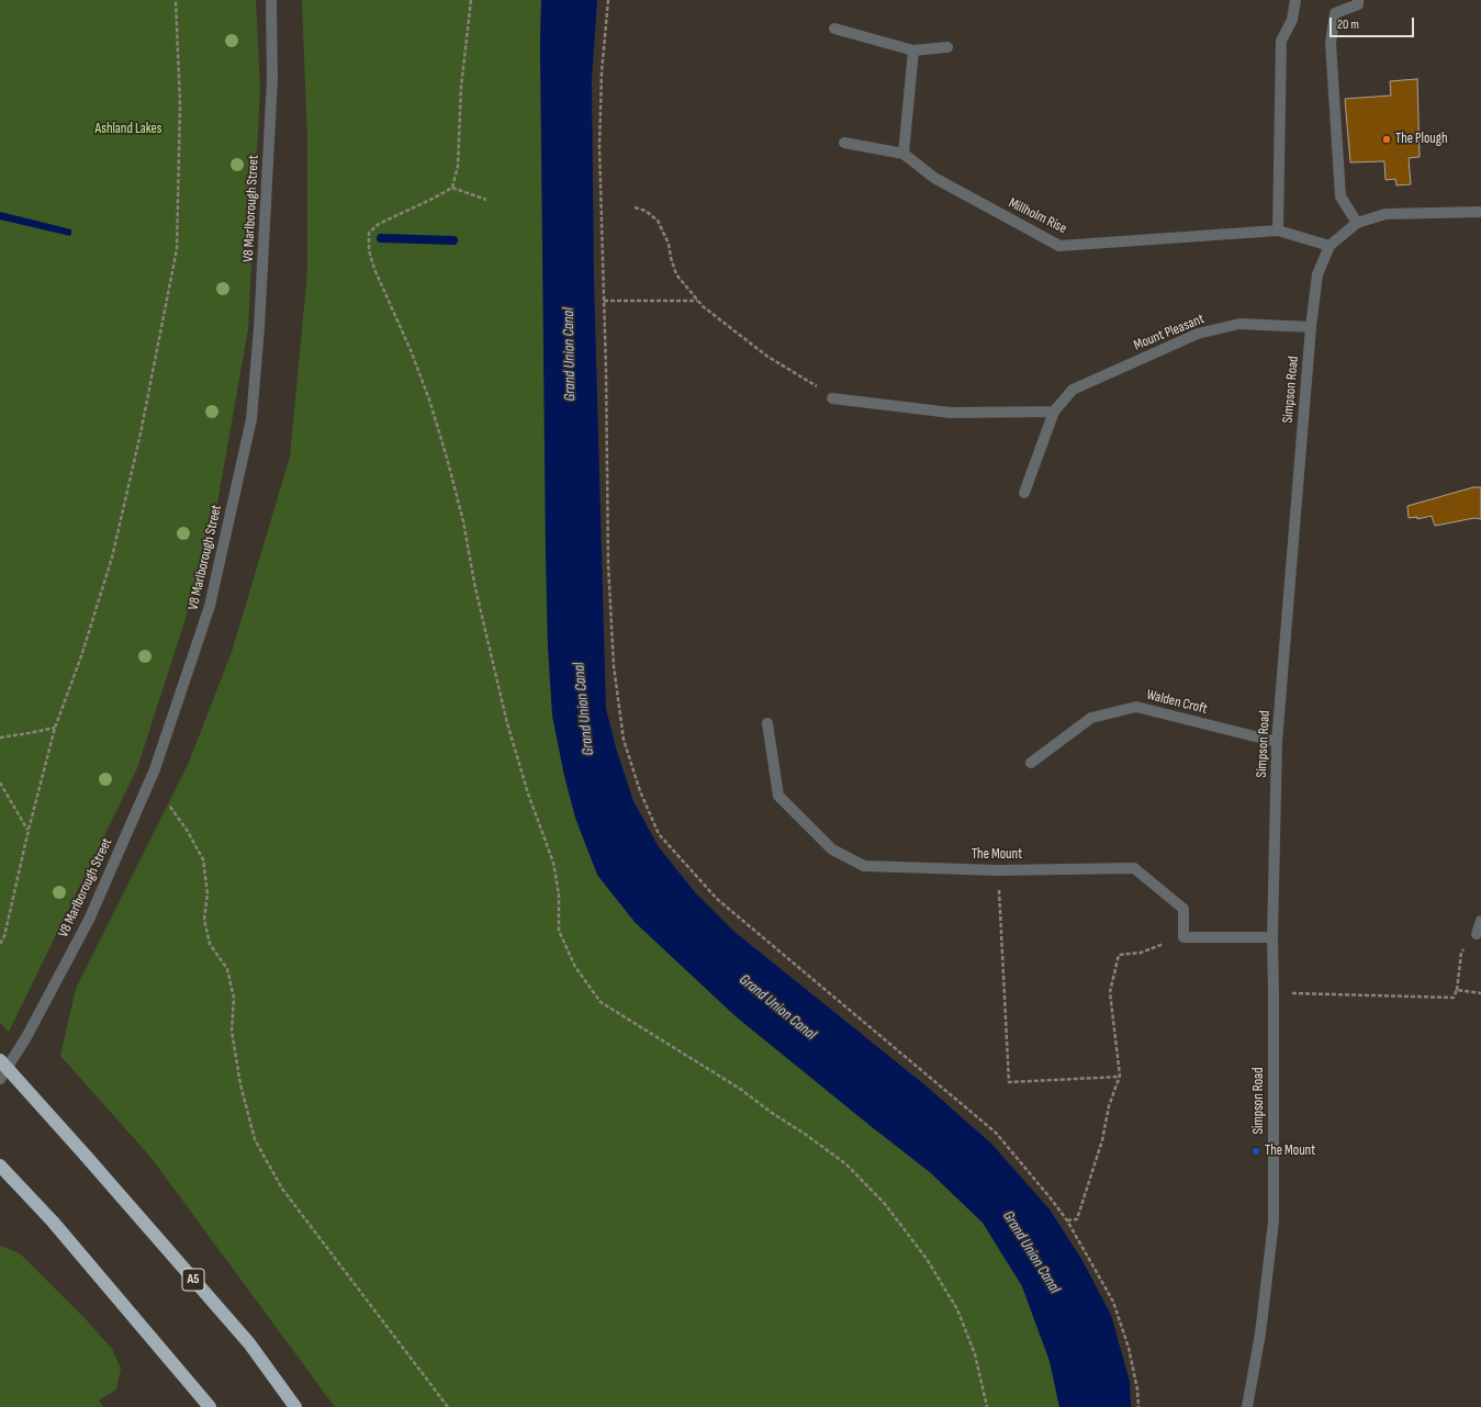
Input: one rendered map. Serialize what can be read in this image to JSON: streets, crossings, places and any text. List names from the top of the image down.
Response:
{
  "streets": {
    "highway": ["A5"],
    "street": [
      "V8 Marlborough Street",
      "Millholm Rise",
      "Mount Pleasant",
      "Simpson Road",
      "Walden Croft",
      "The Mount"
    ]
  },
  "crossings": [
    ["Millholm Rise", "Simpson Road"],
    ["Mount Pleasant", "Simpson Road"],
    ["Simpson Road", "Walden Croft"]
  ],
  "water": ["Grand Union Canal"],
  "parks": ["Ashland Lakes"],
  "places": ["The Plough", "The Mount"],
  "scale_bar": "20 m"
}
